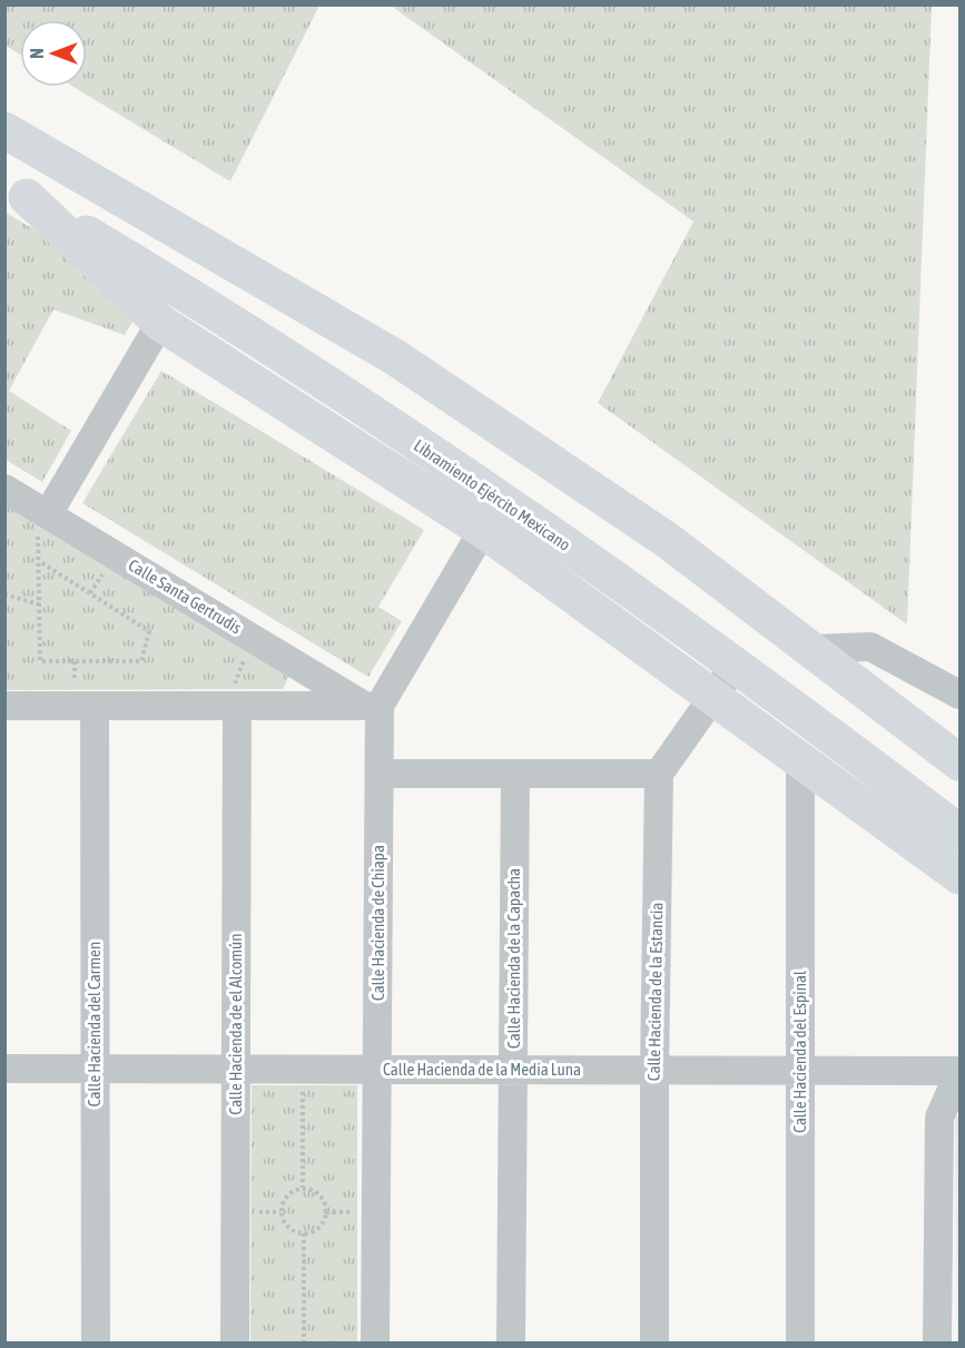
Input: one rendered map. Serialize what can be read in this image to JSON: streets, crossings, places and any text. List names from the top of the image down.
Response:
{
  "streets": {
    "highway": ["Libramiento Ejército Mexicano"],
    "street": [
      "Calle Santa Gertrudis",
      "Calle Hacienda de Chiapa",
      "Calle Hacienda de la Capacha",
      "Calle Hacienda de la Estancia",
      "Calle Hacienda del Carmen",
      "Calle Hacienda de el Alcomún",
      "Calle Hacienda del Espinal",
      "Calle Hacienda de la Media Luna"
    ]
  },
  "crossings": [
    ["Calle Santa Gertrudis", "Calle Hacienda de Chiapa"],
    ["Calle Hacienda de Chiapa", "Calle Hacienda de la Media Luna"],
    ["Calle Hacienda de la Capacha", "Calle Hacienda de la Media Luna"],
    ["Calle Hacienda de la Estancia", "Calle Hacienda de la Media Luna"],
    ["Calle Hacienda del Carmen", "Calle Hacienda de la Media Luna"],
    ["Calle Hacienda de el Alcomún", "Calle Hacienda de la Media Luna"],
    ["Calle Hacienda del Espinal", "Calle Hacienda de la Media Luna"]
  ],
  "north": "left"
}
